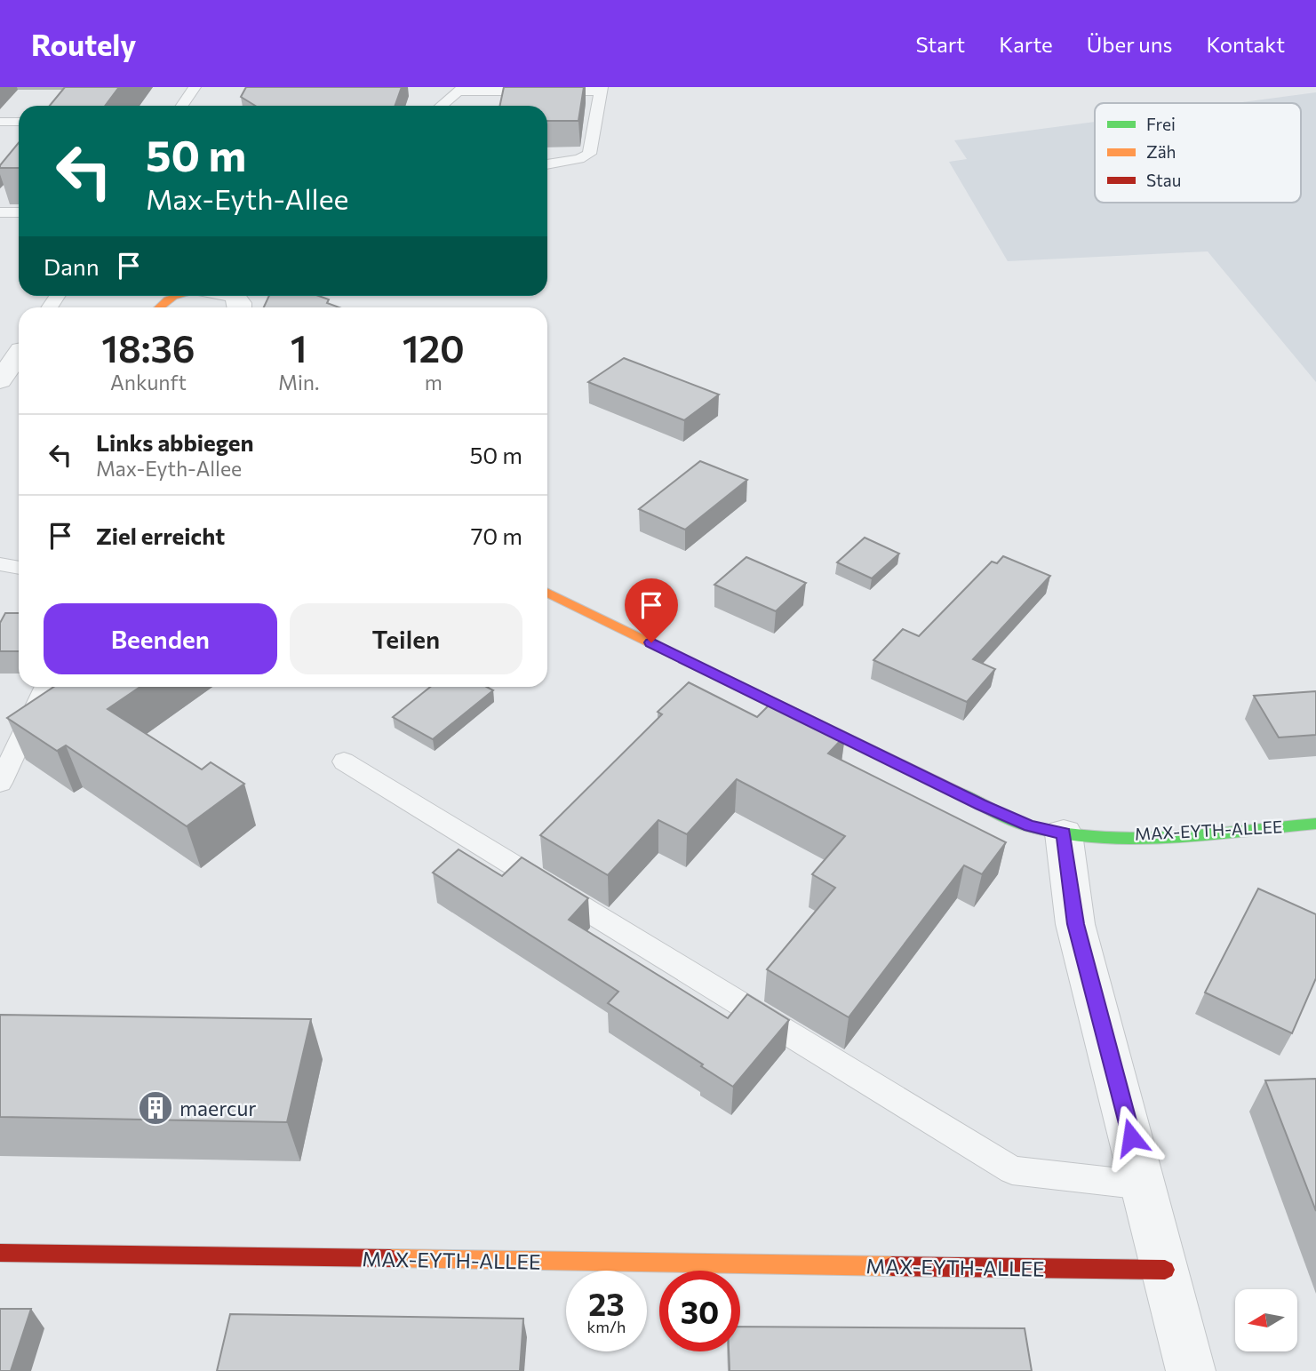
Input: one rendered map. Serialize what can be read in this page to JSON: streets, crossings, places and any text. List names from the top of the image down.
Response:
{
  "streets": {
    "street": ["MAX-EYTH-ALLEE"]
  },
  "places": {
    "building": ["maercur"]
  },
  "legend": ["Frei", "Zäh", "Stau"],
  "north": "left",
  "page": {
    "header": "Routely",
    "nav": [
      "Start",
      "Karte",
      "Über uns",
      "Kontakt"
    ],
    "turn": ["50 m", "Max-Eyth-Allee"],
    "then": "Dann",
    "eta": [
      "18:36",
      "Ankunft",
      "1",
      "Min.",
      "120",
      "m"
    ],
    "list": [
      {
        "name": "Links abbiegen",
        "note": "Max-Eyth-Allee",
        "value": "50 m"
      },
      {
        "name": "Ziel erreicht",
        "value": "70 m"
      }
    ],
    "buttons": ["Beenden", "Teilen"],
    "speed": "23 km/h",
    "limit": "30"
  }
}
